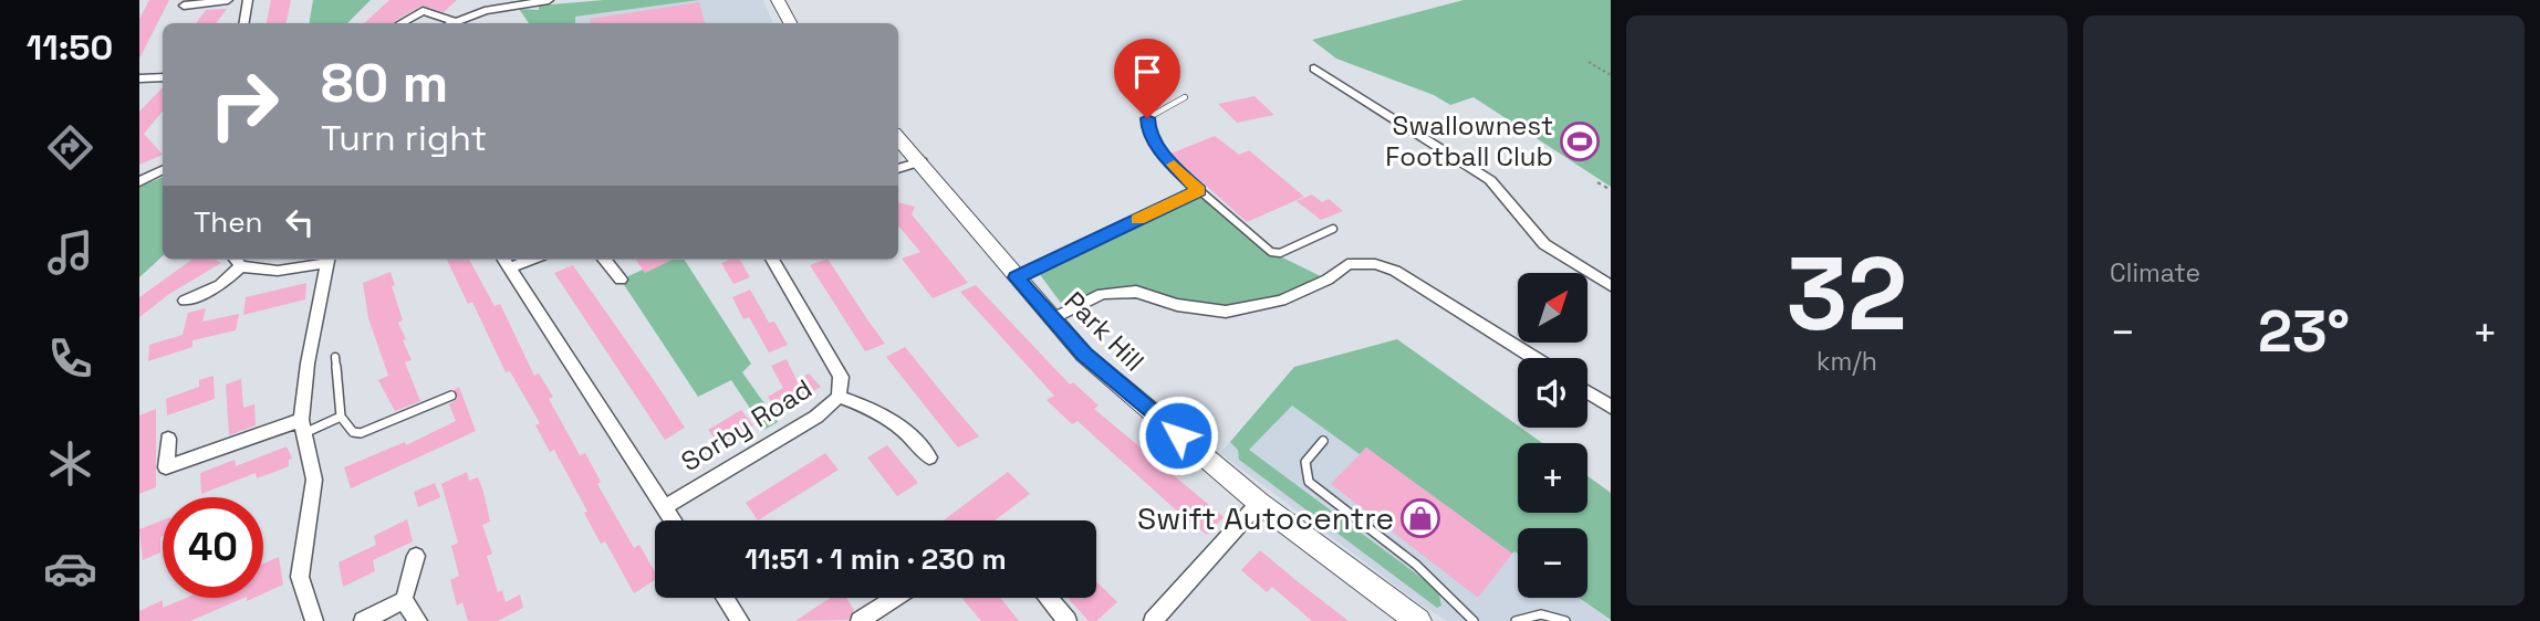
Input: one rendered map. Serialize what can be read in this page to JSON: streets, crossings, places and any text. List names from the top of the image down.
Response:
{
  "streets": {
    "street": ["Park Hill", "Sorby Road"]
  },
  "places": {
    "sports": ["Swallownest Football Club"],
    "shop": ["Swift Autocentre"]
  },
  "north": "top right",
  "page": {
    "tabs": "11:50",
    "tile": [
      ["32", "km/h"],
      "Climate"
    ],
    "turn": ["80 m", "Turn right"],
    "then": "Then",
    "map_buttons": ["+", "−"],
    "heat": ["−", "23°", "+"],
    "limit": "40",
    "trip": "11:51 · 1 min · 230 m"
  }
}
